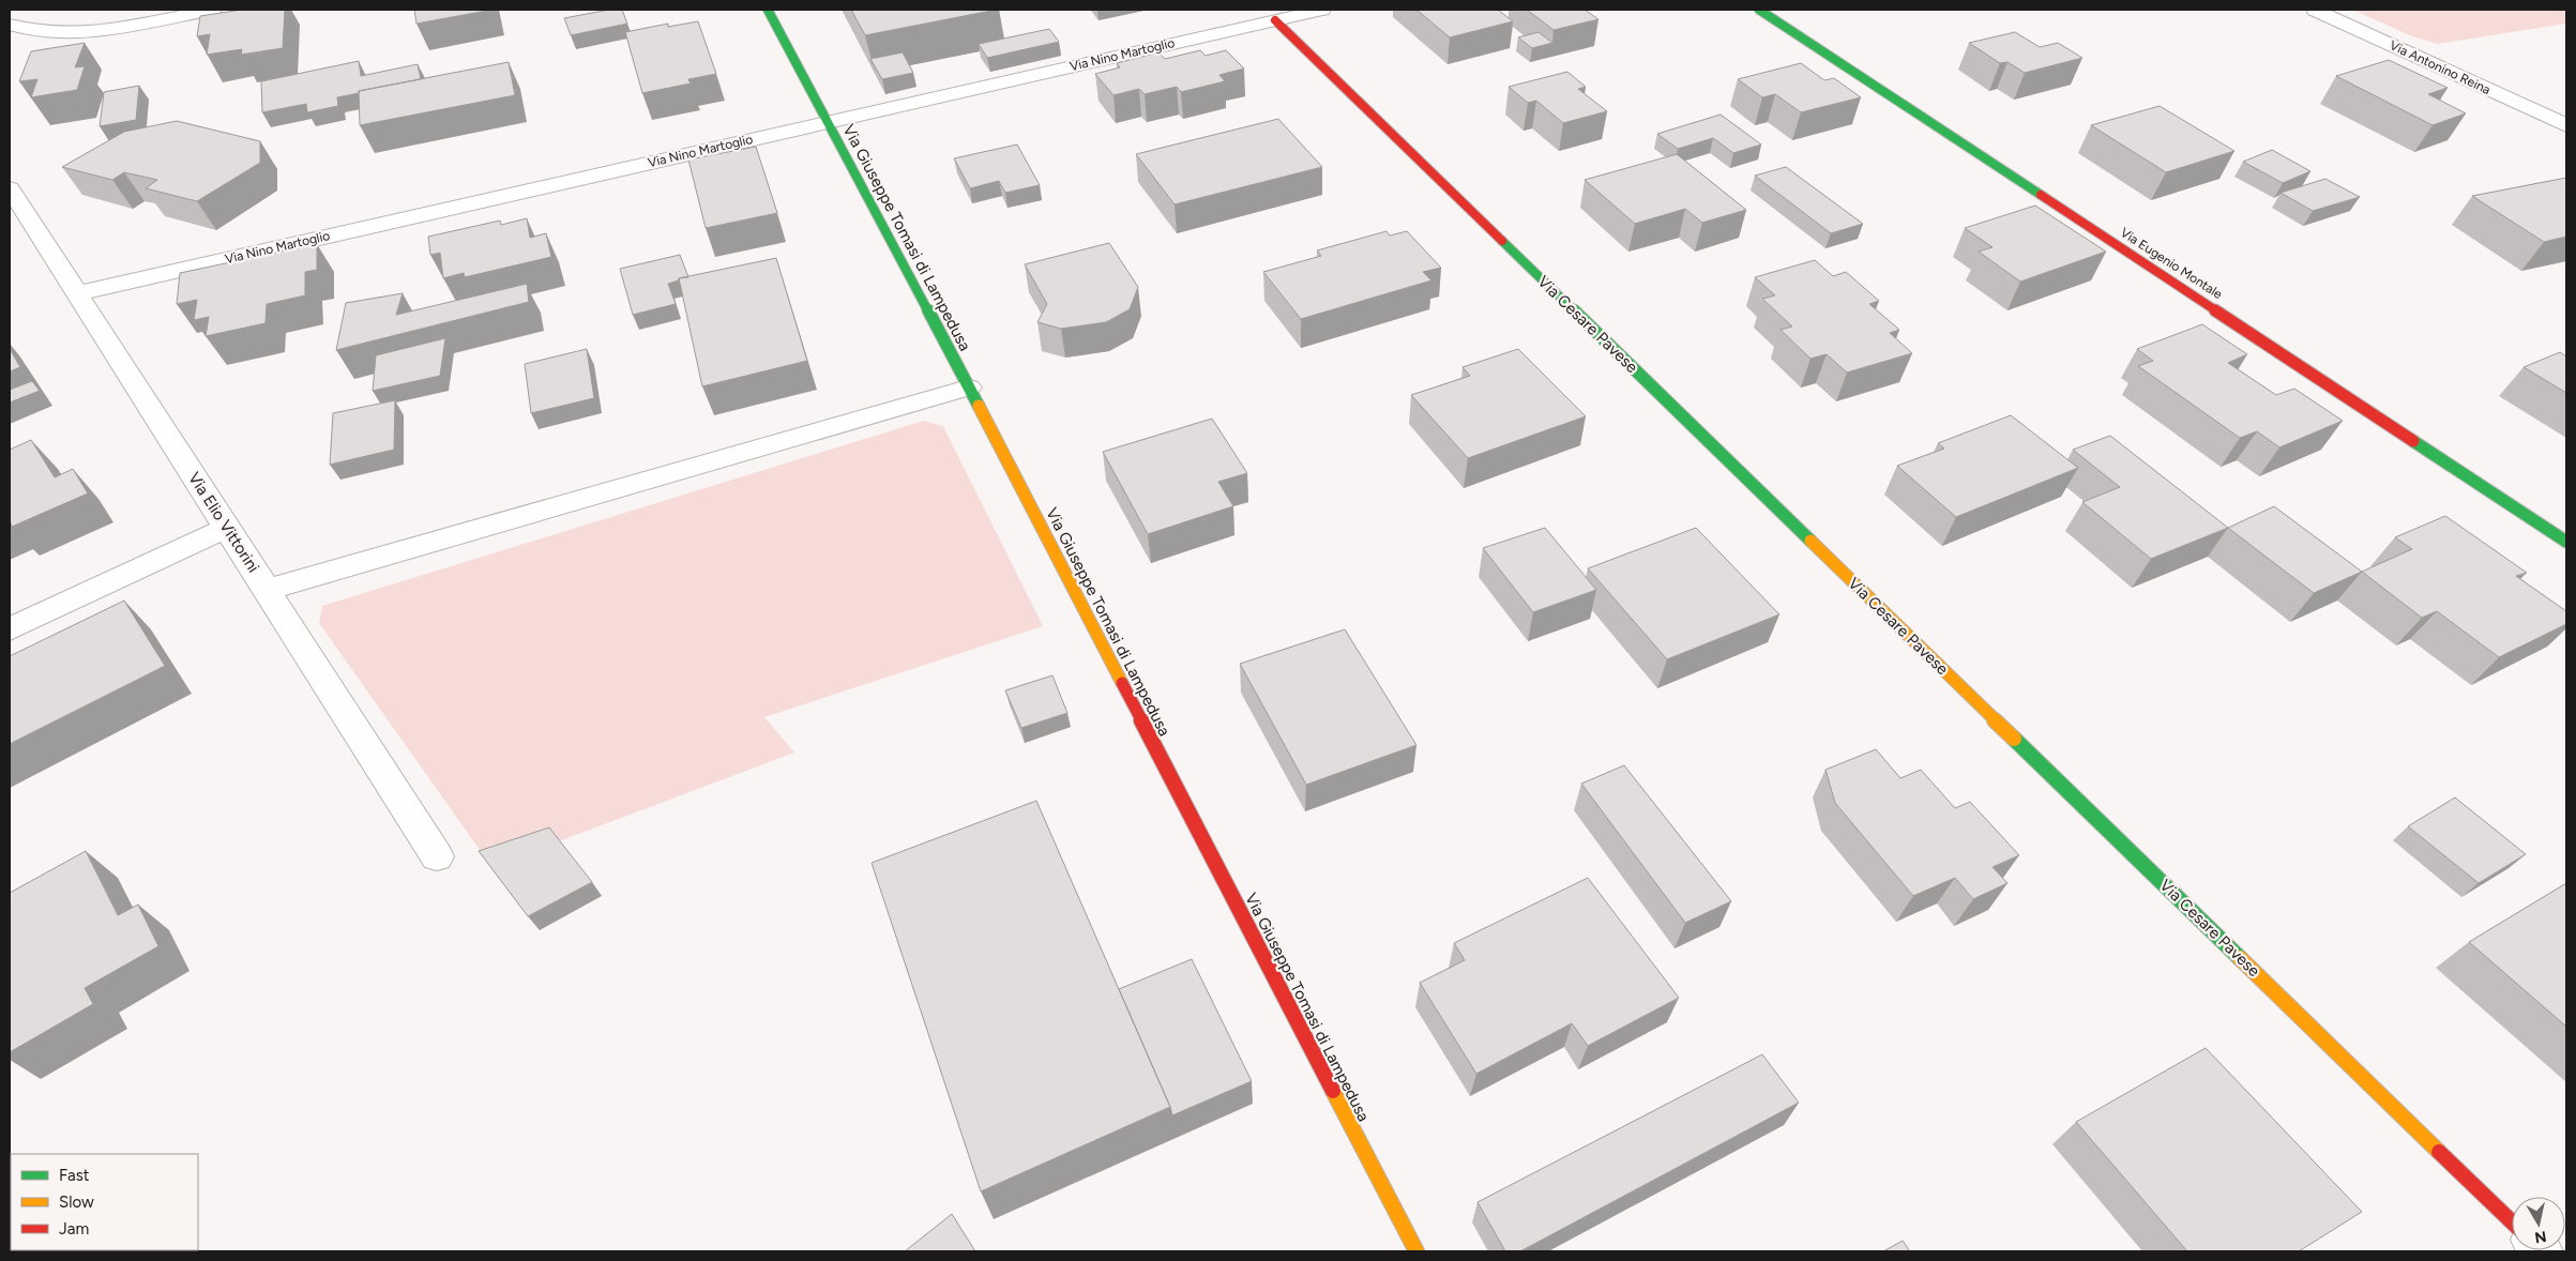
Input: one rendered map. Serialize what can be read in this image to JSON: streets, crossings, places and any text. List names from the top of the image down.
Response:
{
  "streets": {
    "street": [
      "Via Nino Martoglio",
      "Via Antonino Reina",
      "Via Giuseppe Tomasi di Lampedusa",
      "Via Eugenio Montale",
      "Via Cesare Pavese",
      "Via Elio Vittorini"
    ]
  },
  "crossings": [
    ["Via Nino Martoglio", "Via Giuseppe Tomasi di Lampedusa"],
    ["Via Nino Martoglio", "Via Cesare Pavese"],
    ["Via Nino Martoglio", "Via Elio Vittorini"]
  ],
  "legend": ["Fast", "Slow", "Jam"],
  "north": "bottom"
}
